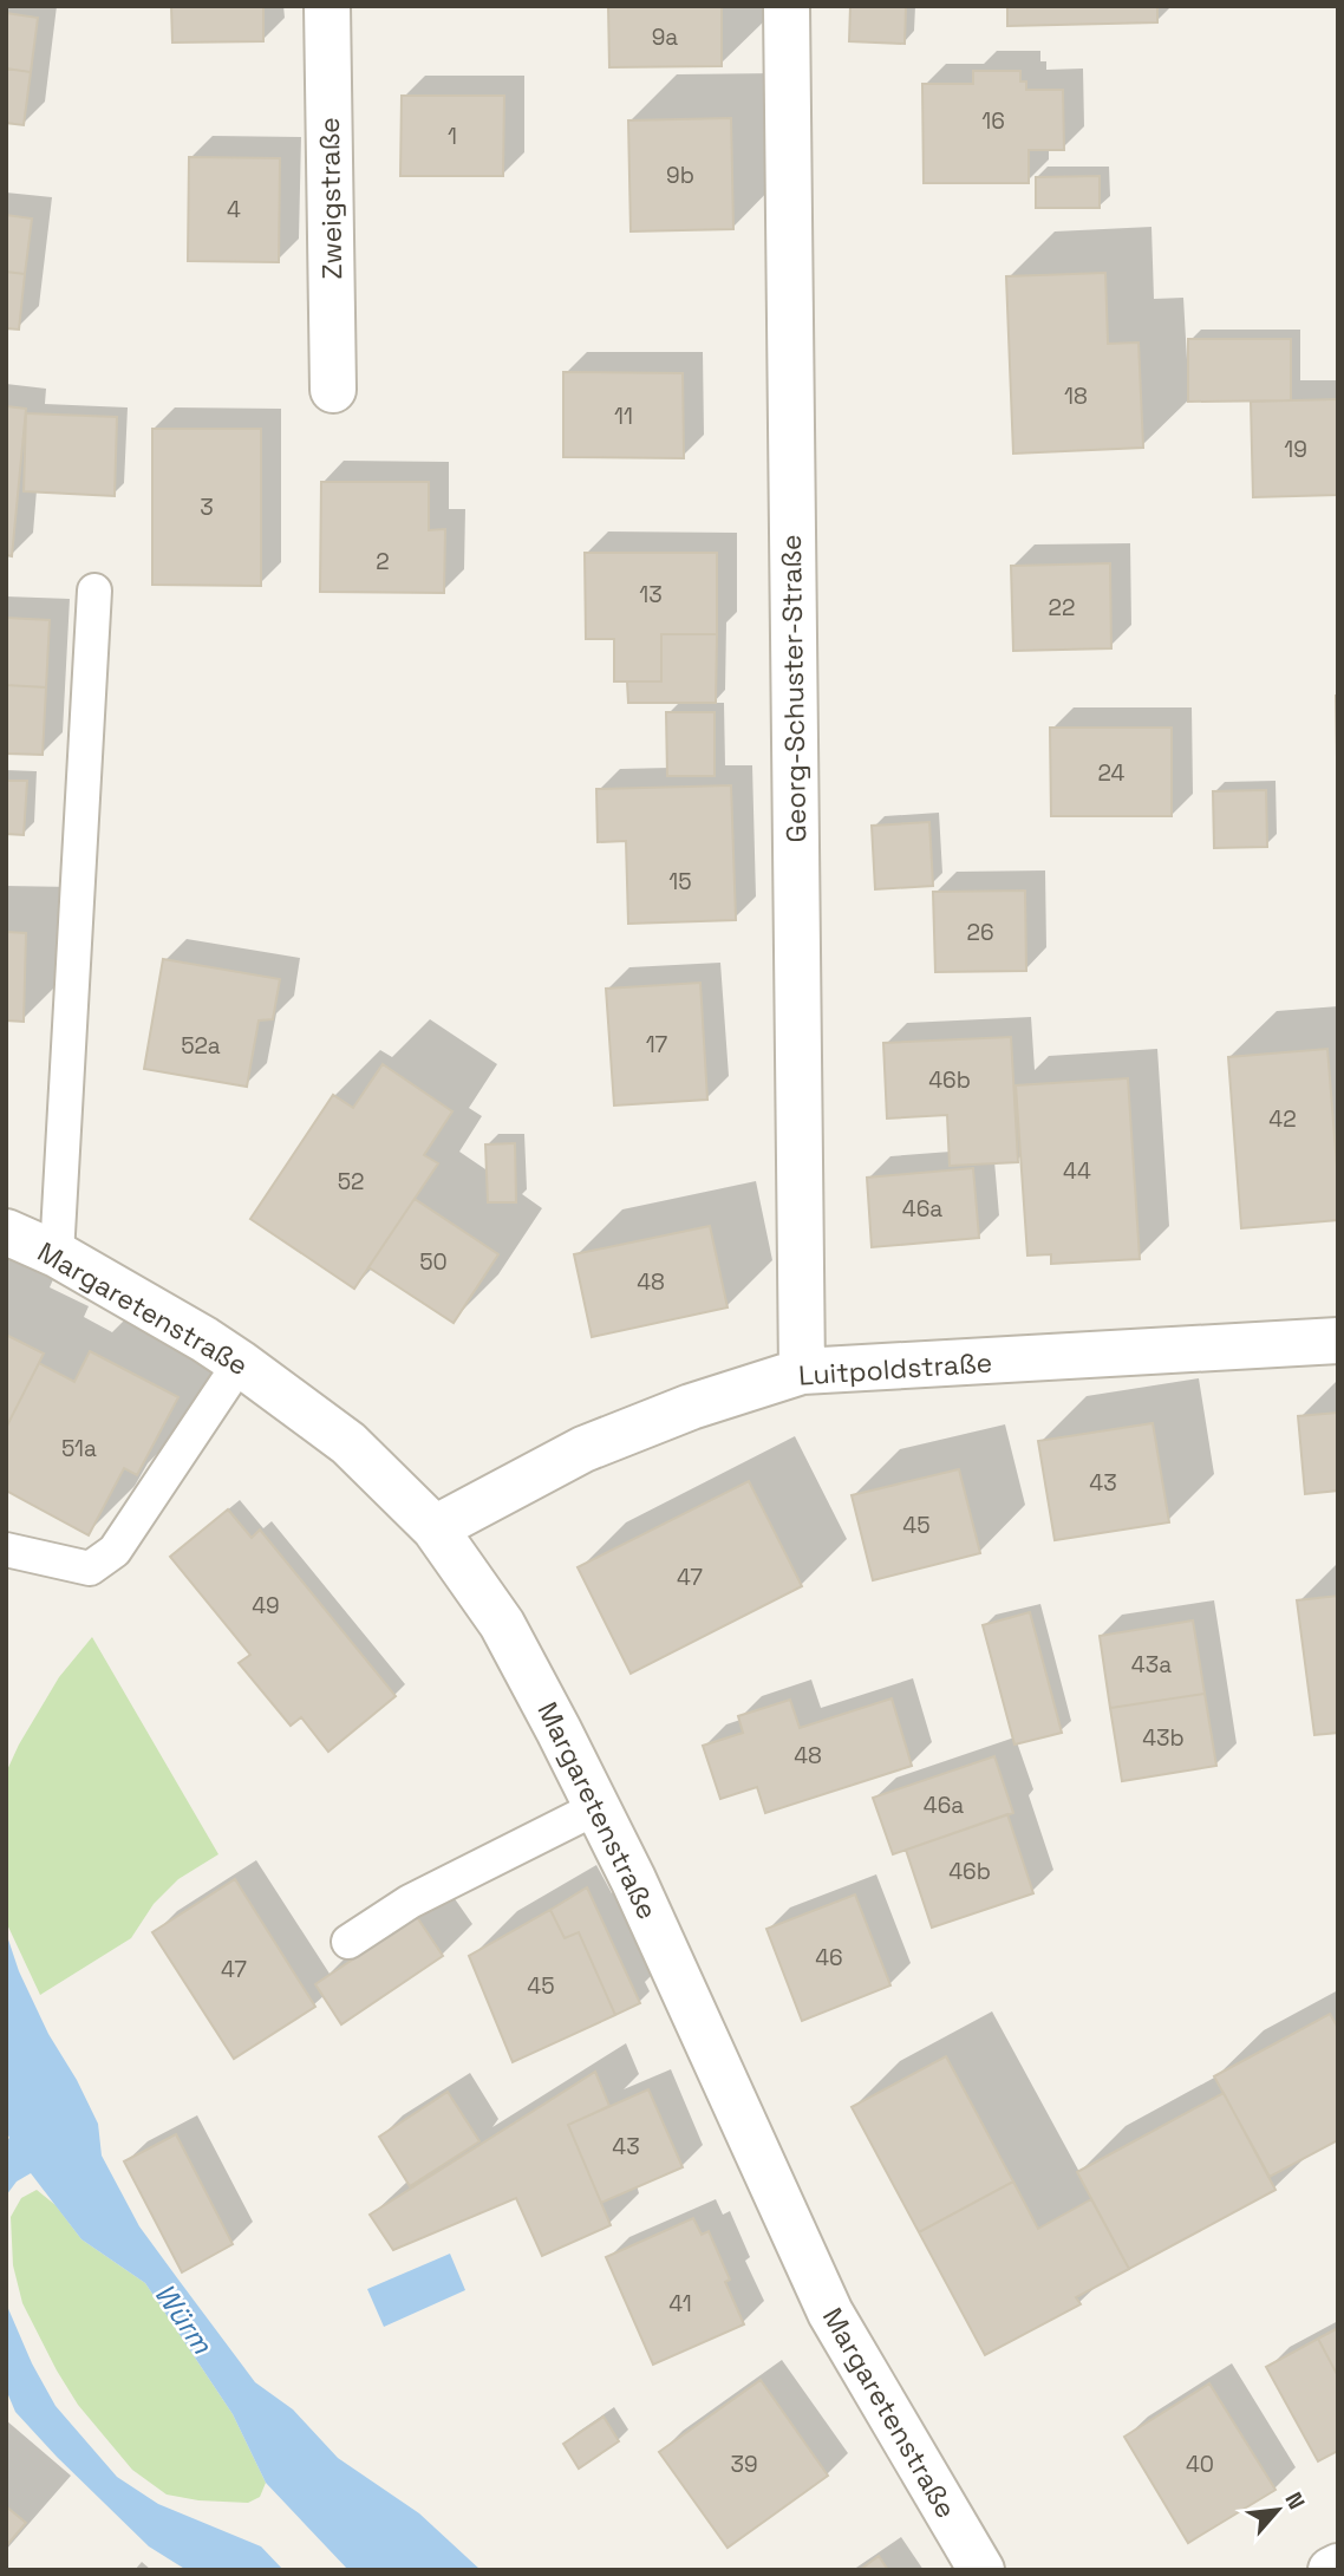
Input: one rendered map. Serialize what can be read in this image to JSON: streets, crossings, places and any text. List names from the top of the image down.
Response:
{
  "streets": {
    "street": [
      "Zweigstraße",
      "Georg-Schuster-Straße",
      "Margaretenstraße",
      "Luitpoldstraße"
    ]
  },
  "crossings": [
    ["Georg-Schuster-Straße", "Luitpoldstraße"],
    ["Margaretenstraße", "Luitpoldstraße"]
  ],
  "water": ["Würm"],
  "house_numbers": [
    "9a",
    "16",
    "1",
    "9b",
    "4",
    "18",
    "11",
    "19",
    "3",
    "2",
    "13",
    "22",
    "24",
    "15",
    "26",
    "17",
    "52a",
    "46b",
    "42",
    "44",
    "52",
    "46a",
    "50",
    "48",
    "51a",
    "43",
    "45",
    "47",
    "49",
    "43a",
    "43b",
    "48",
    "46a",
    "46b",
    "46",
    "47",
    "45",
    "43",
    "41",
    "39",
    "40"
  ],
  "north": "top right"
}
